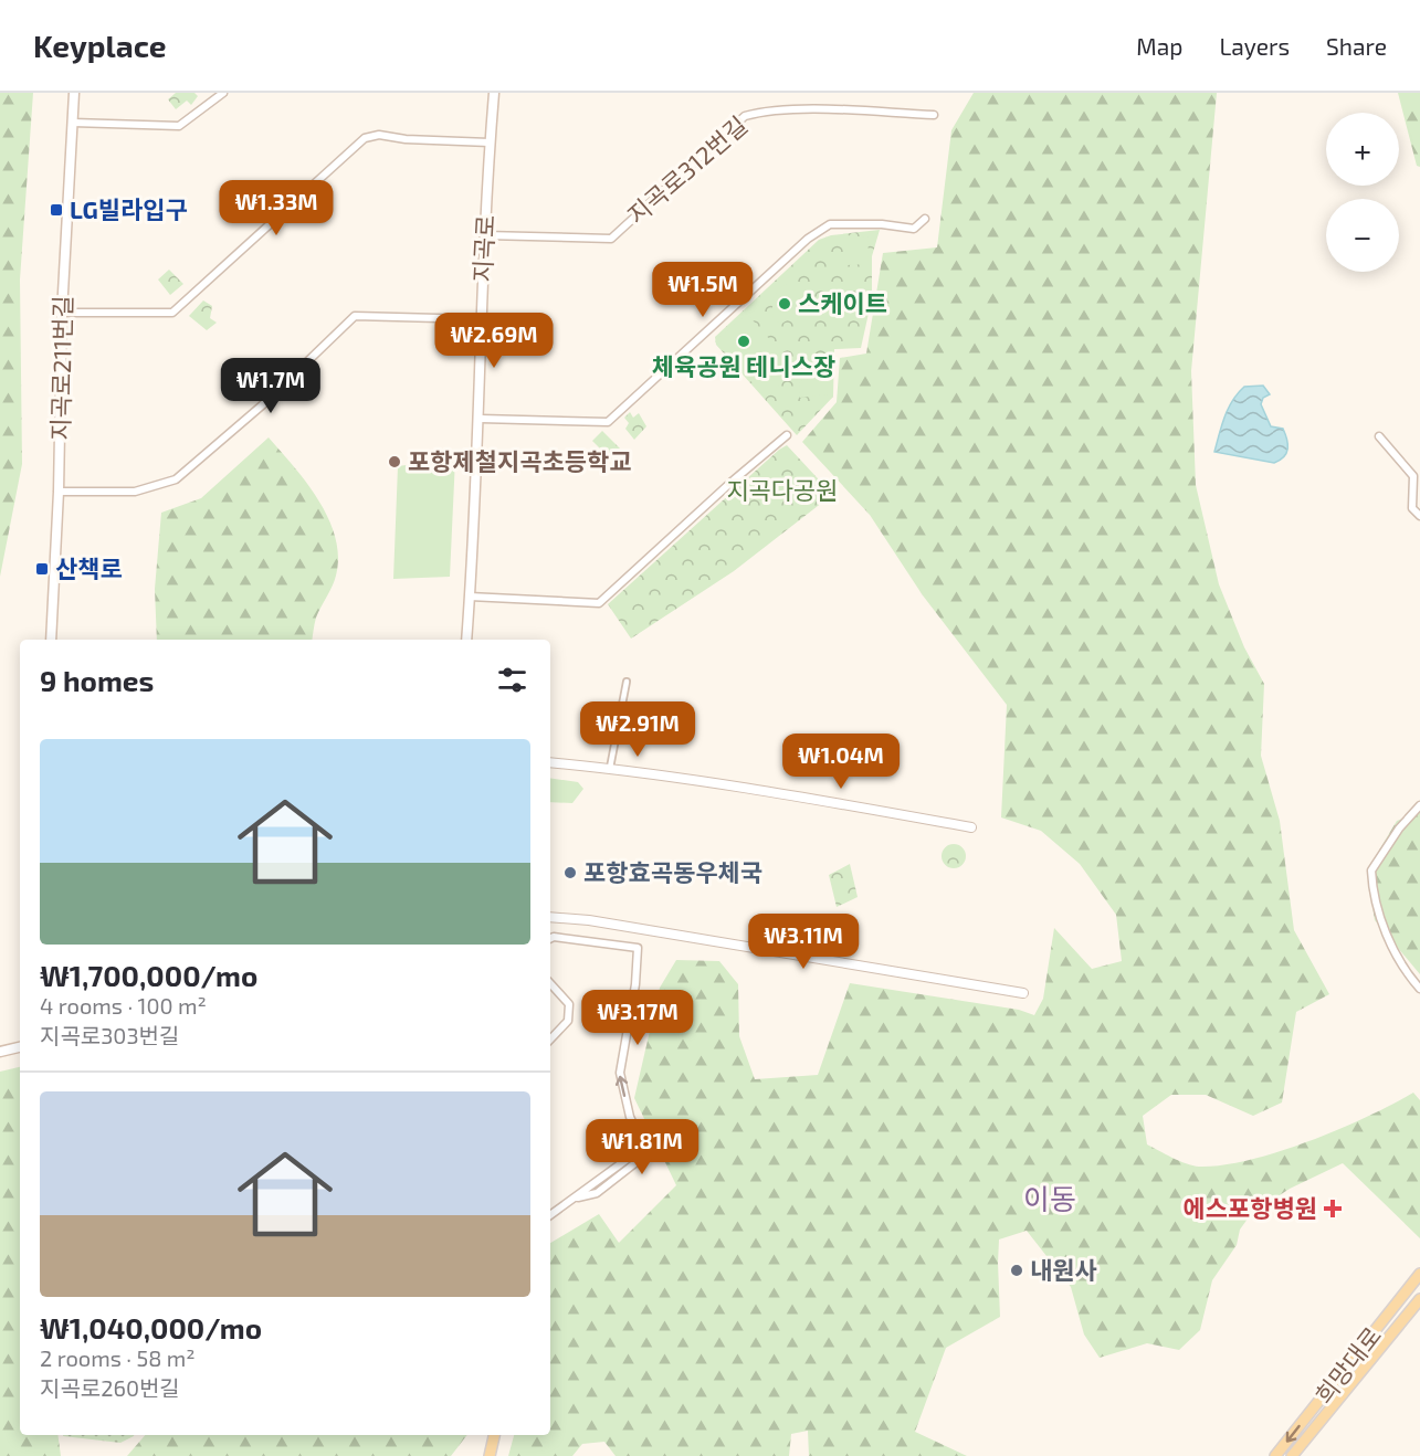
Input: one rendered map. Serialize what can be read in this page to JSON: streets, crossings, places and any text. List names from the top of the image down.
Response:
{
  "streets": {
    "main road": ["지곡로", "지곡로211번길", "희망대로"],
    "street": ["지곡로312번길"]
  },
  "crossings": [
    ["지곡로312번길", "지곡로"]
  ],
  "districts": ["이동"],
  "parks": ["지곡다공원"],
  "places": {
    "transit": ["LG빌라입구", "산책로"],
    "other": [
      "스케이트",
      "체육공원 테니스장",
      "포항제철지곡초등학교",
      "포항효곡동우체국",
      "내원사"
    ],
    "health": ["에스포항병원"]
  },
  "page": {
    "header": "Keyplace",
    "nav": ["Map", "Layers", "Share"],
    "map_buttons": ["+", "−"],
    "price": [
      "₩1.33M",
      "₩1.5M",
      "₩2.69M",
      "₩1.7M",
      "₩2.91M",
      "₩1.04M",
      "₩3.11M",
      "₩3.17M",
      "₩1.81M"
    ],
    "heading": "9 homes",
    "list": [
      {
        "name": "₩1,700,000/mo",
        "note": "4 rooms · 100 m² · 지곡로303번길"
      },
      {
        "name": "₩1,040,000/mo",
        "note": "2 rooms · 58 m² · 지곡로260번길"
      }
    ]
  }
}
